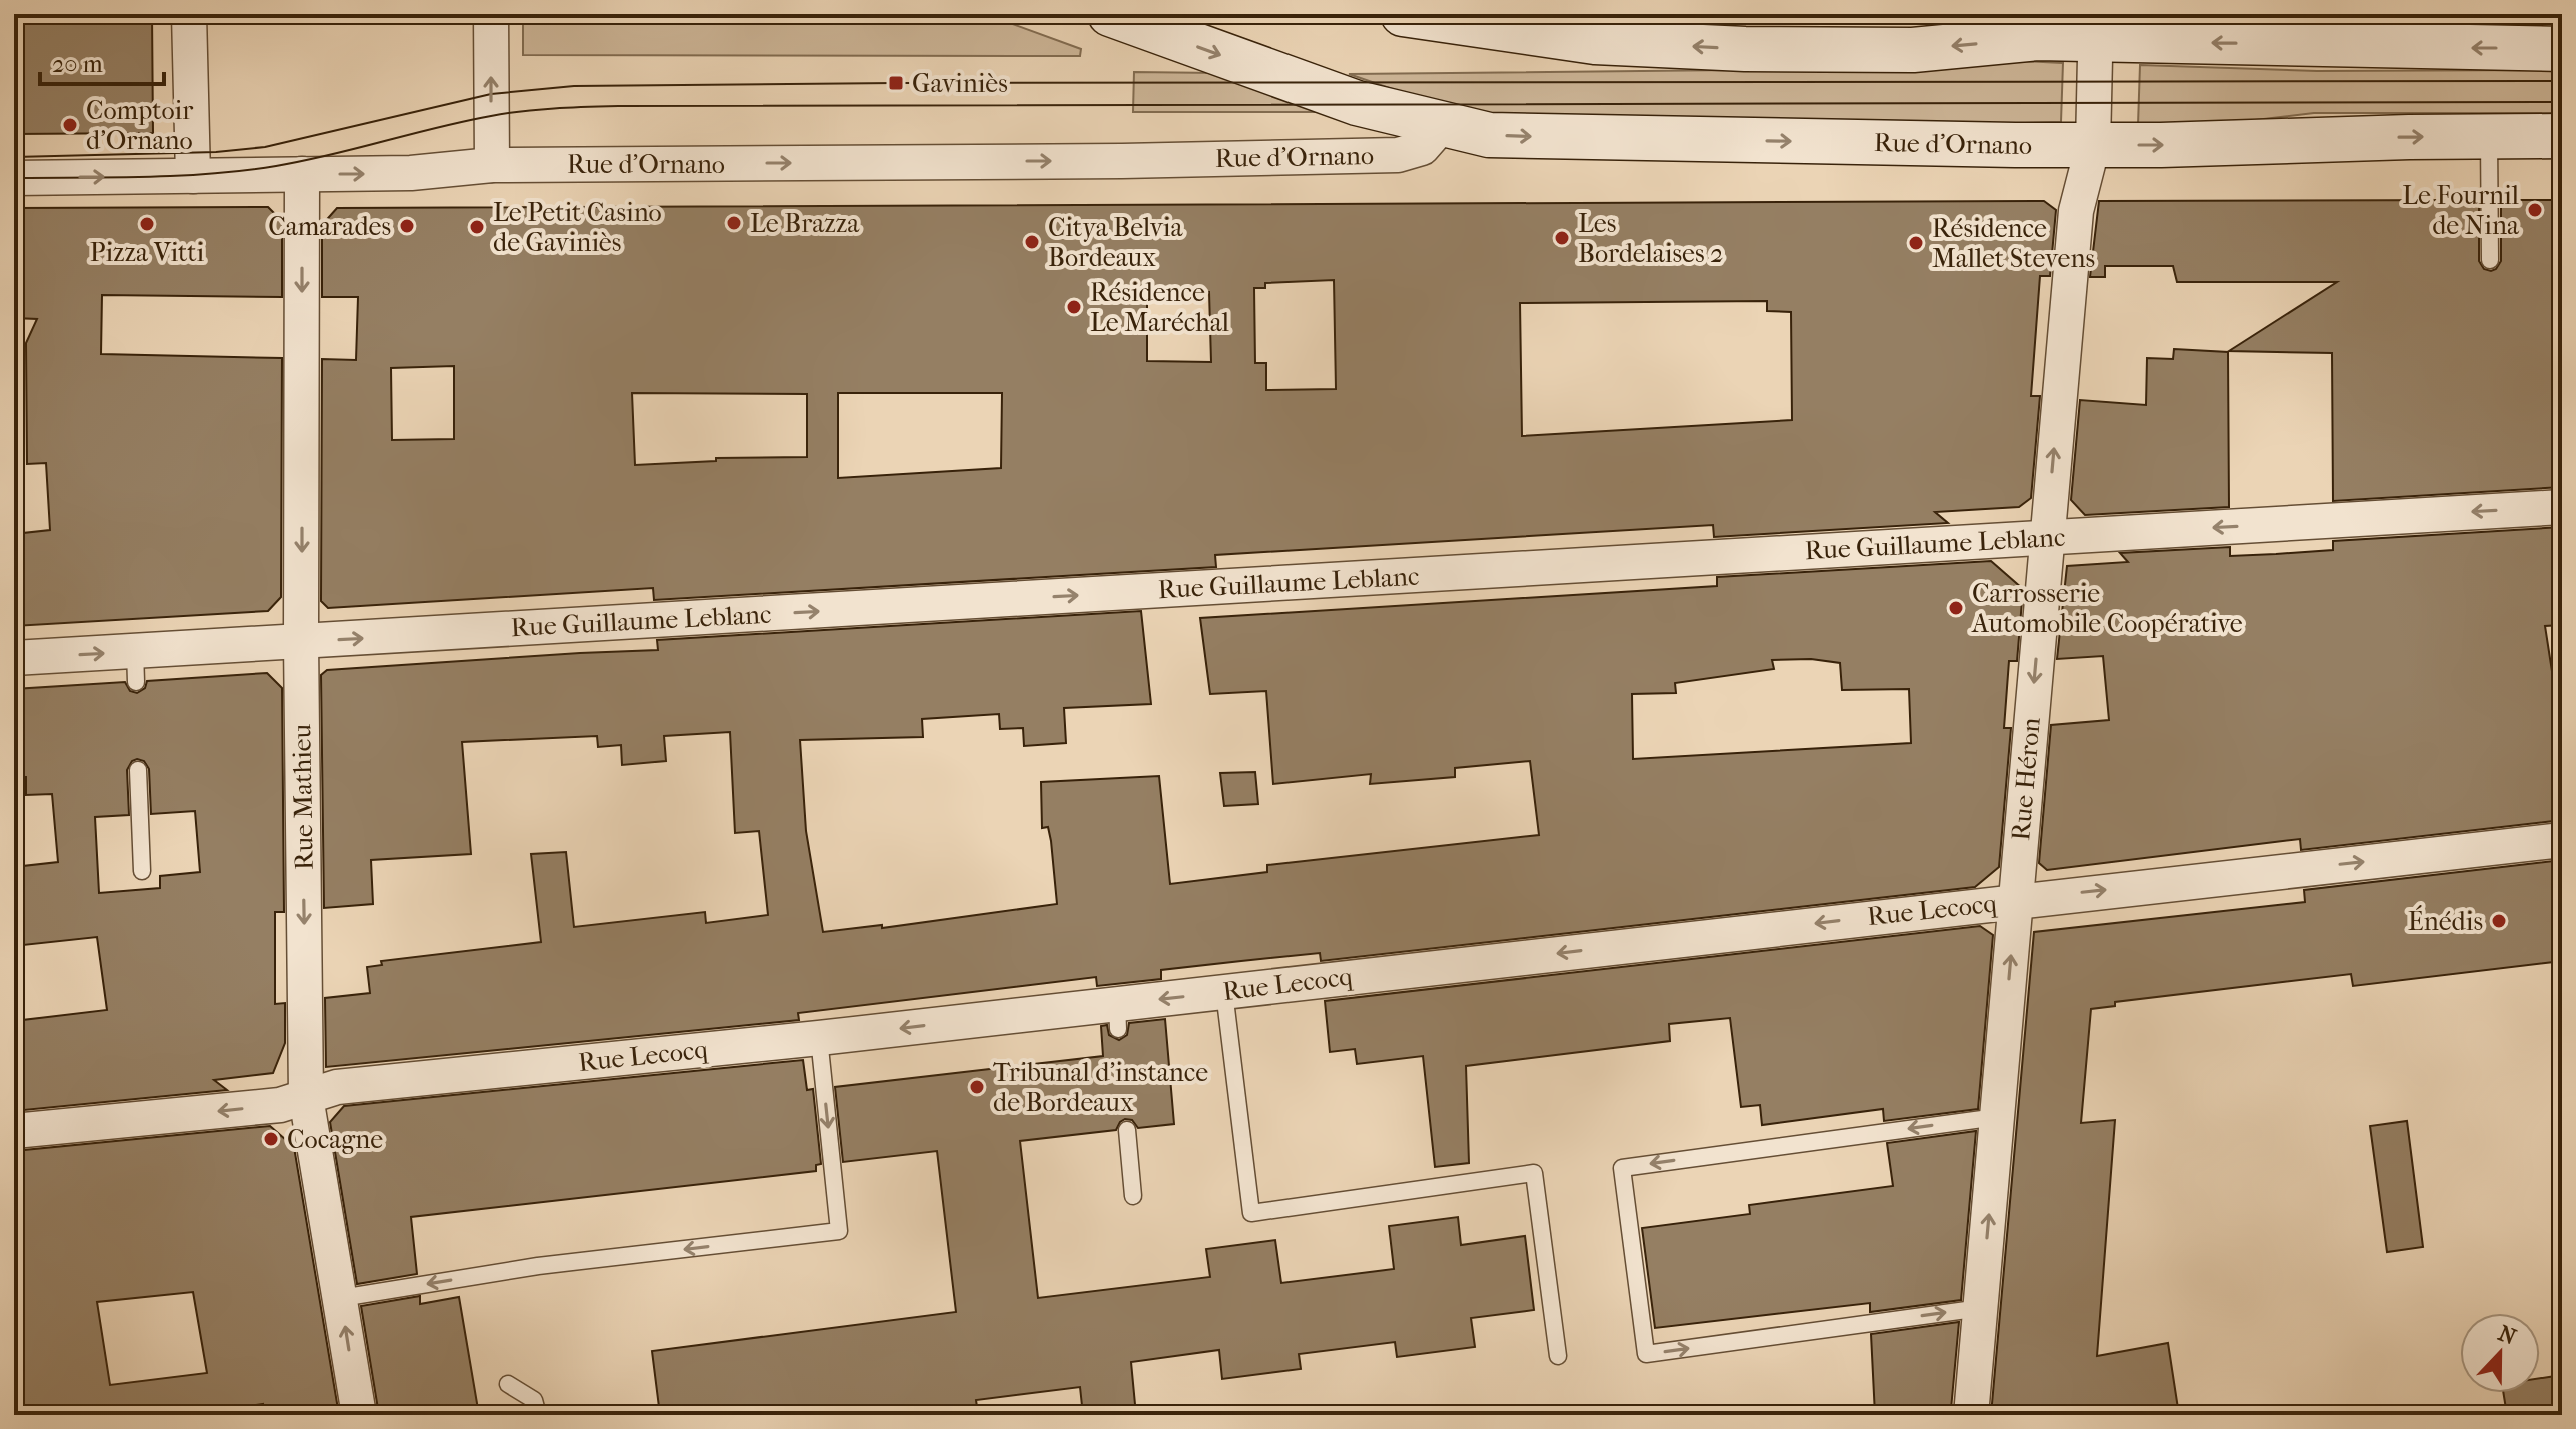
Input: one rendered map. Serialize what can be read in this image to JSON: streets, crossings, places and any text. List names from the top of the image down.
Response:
{
  "streets": {
    "main road": ["Rue d'Ornano"],
    "street": [
      "Rue Guillaume Leblanc",
      "Rue Héron",
      "Rue Mathieu",
      "Rue Lecocq"
    ]
  },
  "crossings": [
    ["Rue d'Ornano", "Rue Héron"],
    ["Rue d'Ornano", "Rue Mathieu"],
    ["Rue Guillaume Leblanc", "Rue Héron"],
    ["Rue Guillaume Leblanc", "Rue Mathieu"],
    ["Rue Héron", "Rue Lecocq"],
    ["Rue Mathieu", "Rue Lecocq"]
  ],
  "one_way": ["Rue d'Ornano"],
  "places": {
    "transit": ["Gaviniès"],
    "other": [
      "Comptoir d'Ornano",
      "Le Fournil de Nina",
      "Le Brazza",
      "Pizza Vitti",
      "Camarades",
      "Le Petit Casino de Gaviniès",
      "Les Bordelaises 2",
      "Citya Belvia Bordeaux",
      "Résidence Mallet Stevens",
      "Résidence Le Maréchal",
      "Carrosserie Automobile Coopérative",
      "Énédis",
      "Tribunal d'instance de Bordeaux",
      "Cocagne"
    ]
  },
  "scale_bar": "20 m",
  "north": "top"
}
